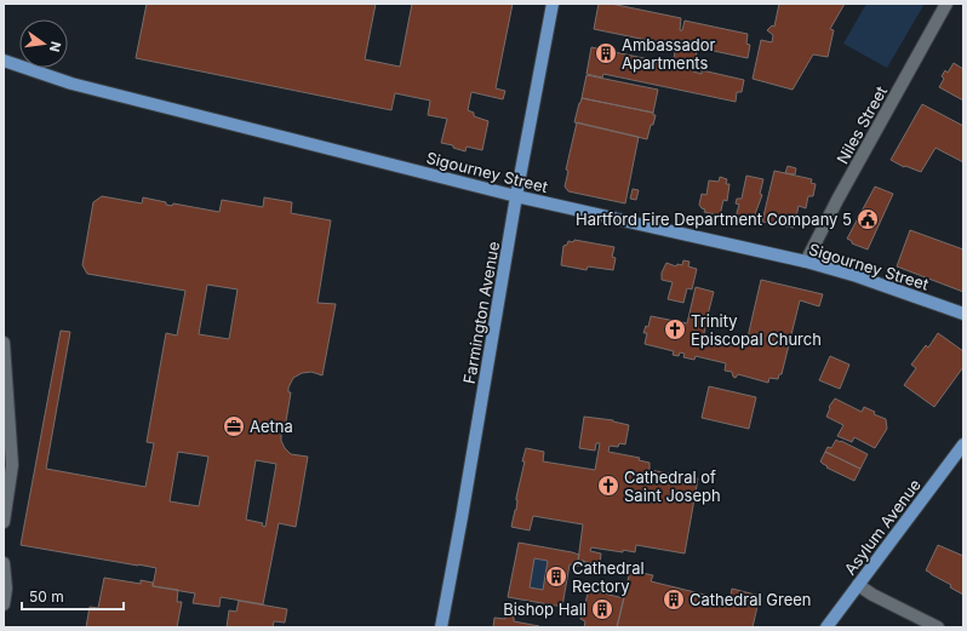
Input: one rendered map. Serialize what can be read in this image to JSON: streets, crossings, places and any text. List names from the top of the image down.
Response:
{
  "streets": {
    "main road": ["Sigourney Street", "Farmington Avenue", "Asylum Avenue"],
    "street": ["Niles Street"]
  },
  "crossings": [
    ["Niles Street", "Sigourney Street"],
    ["Sigourney Street", "Farmington Avenue"]
  ],
  "places": {
    "building": [
      "Ambassador Apartments",
      "Cathedral Rectory",
      "Cathedral Green",
      "Bishop Hall"
    ],
    "public building": ["Hartford Fire Department Company 5"],
    "church": ["Trinity Episcopal Church", "Cathedral of Saint Joseph"],
    "office": ["Aetna"]
  },
  "scale_bar": "50 m",
  "north": "right"
}
